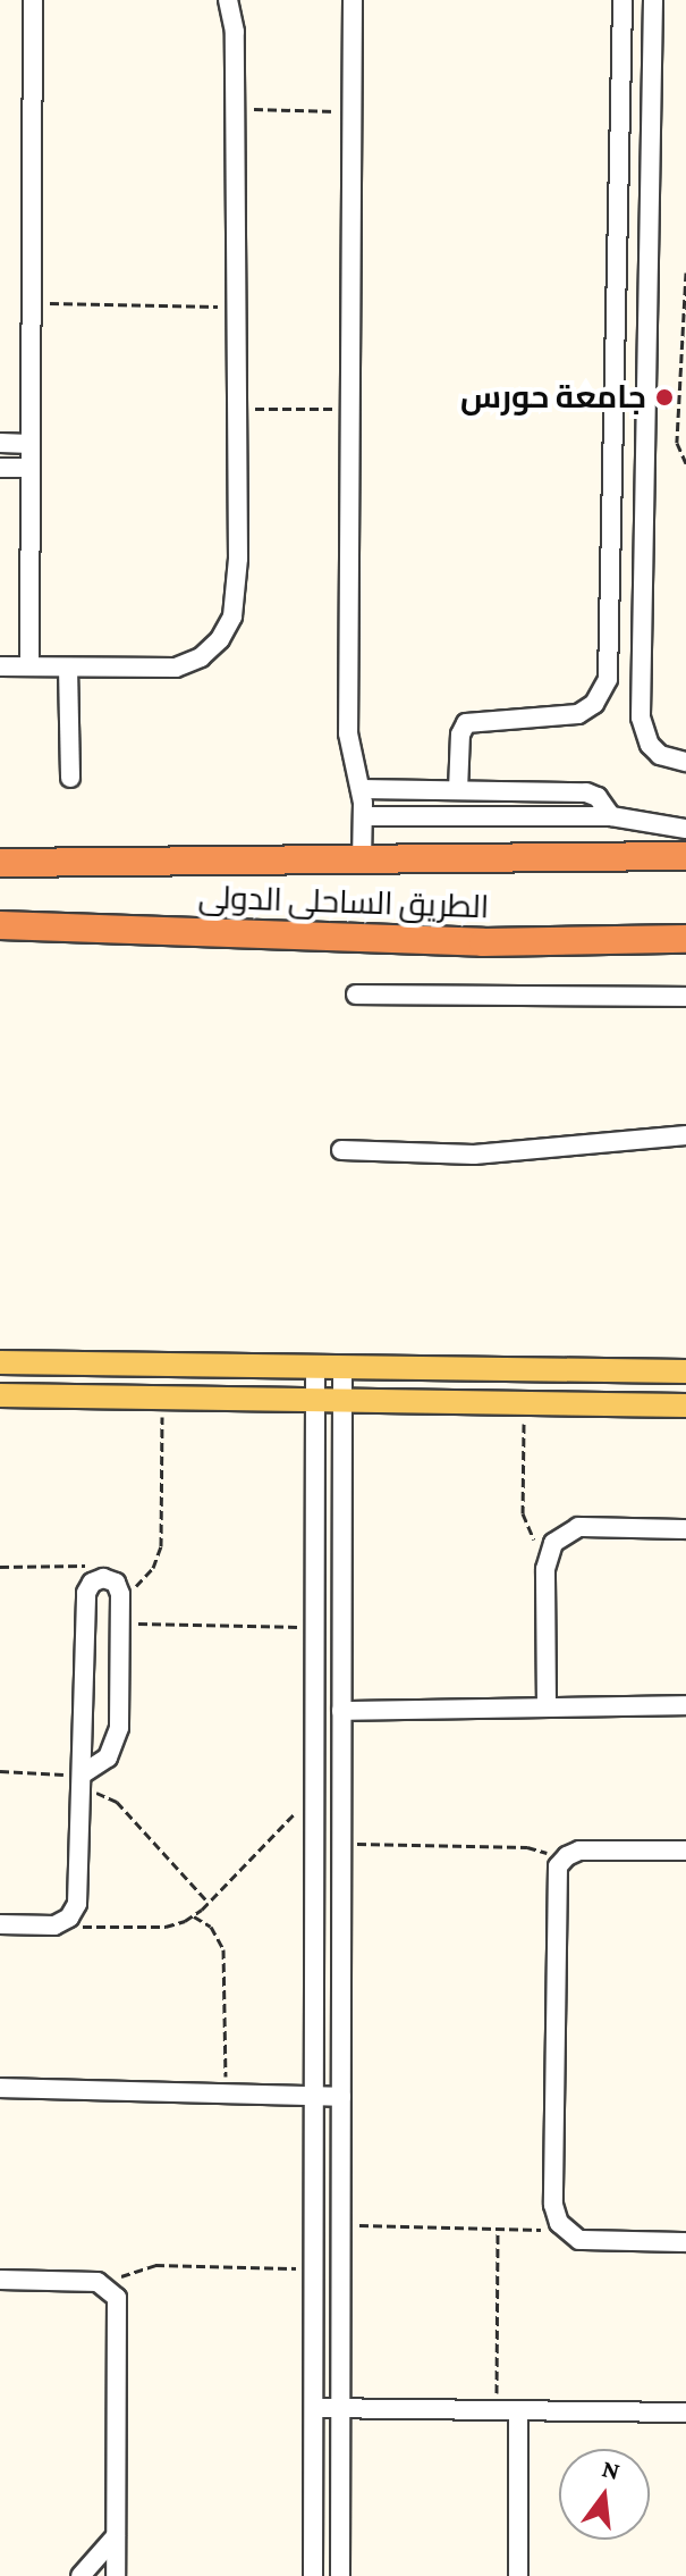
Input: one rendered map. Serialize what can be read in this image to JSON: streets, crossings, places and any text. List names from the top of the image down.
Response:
{
  "streets": {
    "highway": ["الطريق الساحلى الدولى"]
  },
  "places": ["جامعة حورس"],
  "north": "top"
}
